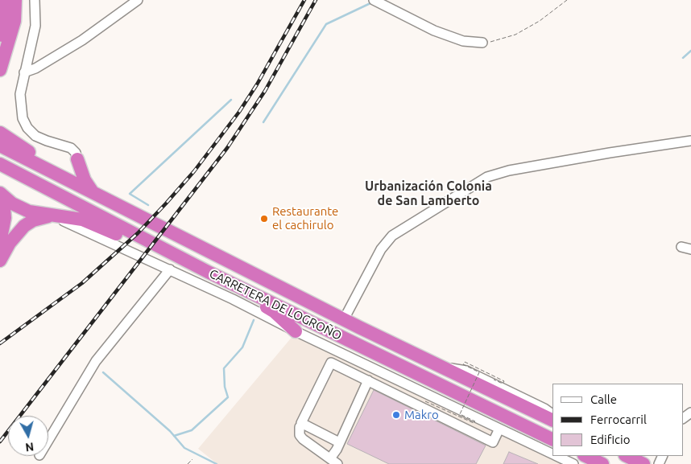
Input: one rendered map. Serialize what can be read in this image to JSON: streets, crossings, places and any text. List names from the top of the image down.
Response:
{
  "streets": {
    "highway": ["CARRETERA DE LOGROÑO"]
  },
  "districts": ["Urbanización Colonia de San Lamberto"],
  "places": ["Restaurante el cachirulo", "Makro"],
  "legend": ["Calle", "Ferrocarril", "Edificio"],
  "north": "bottom"
}
